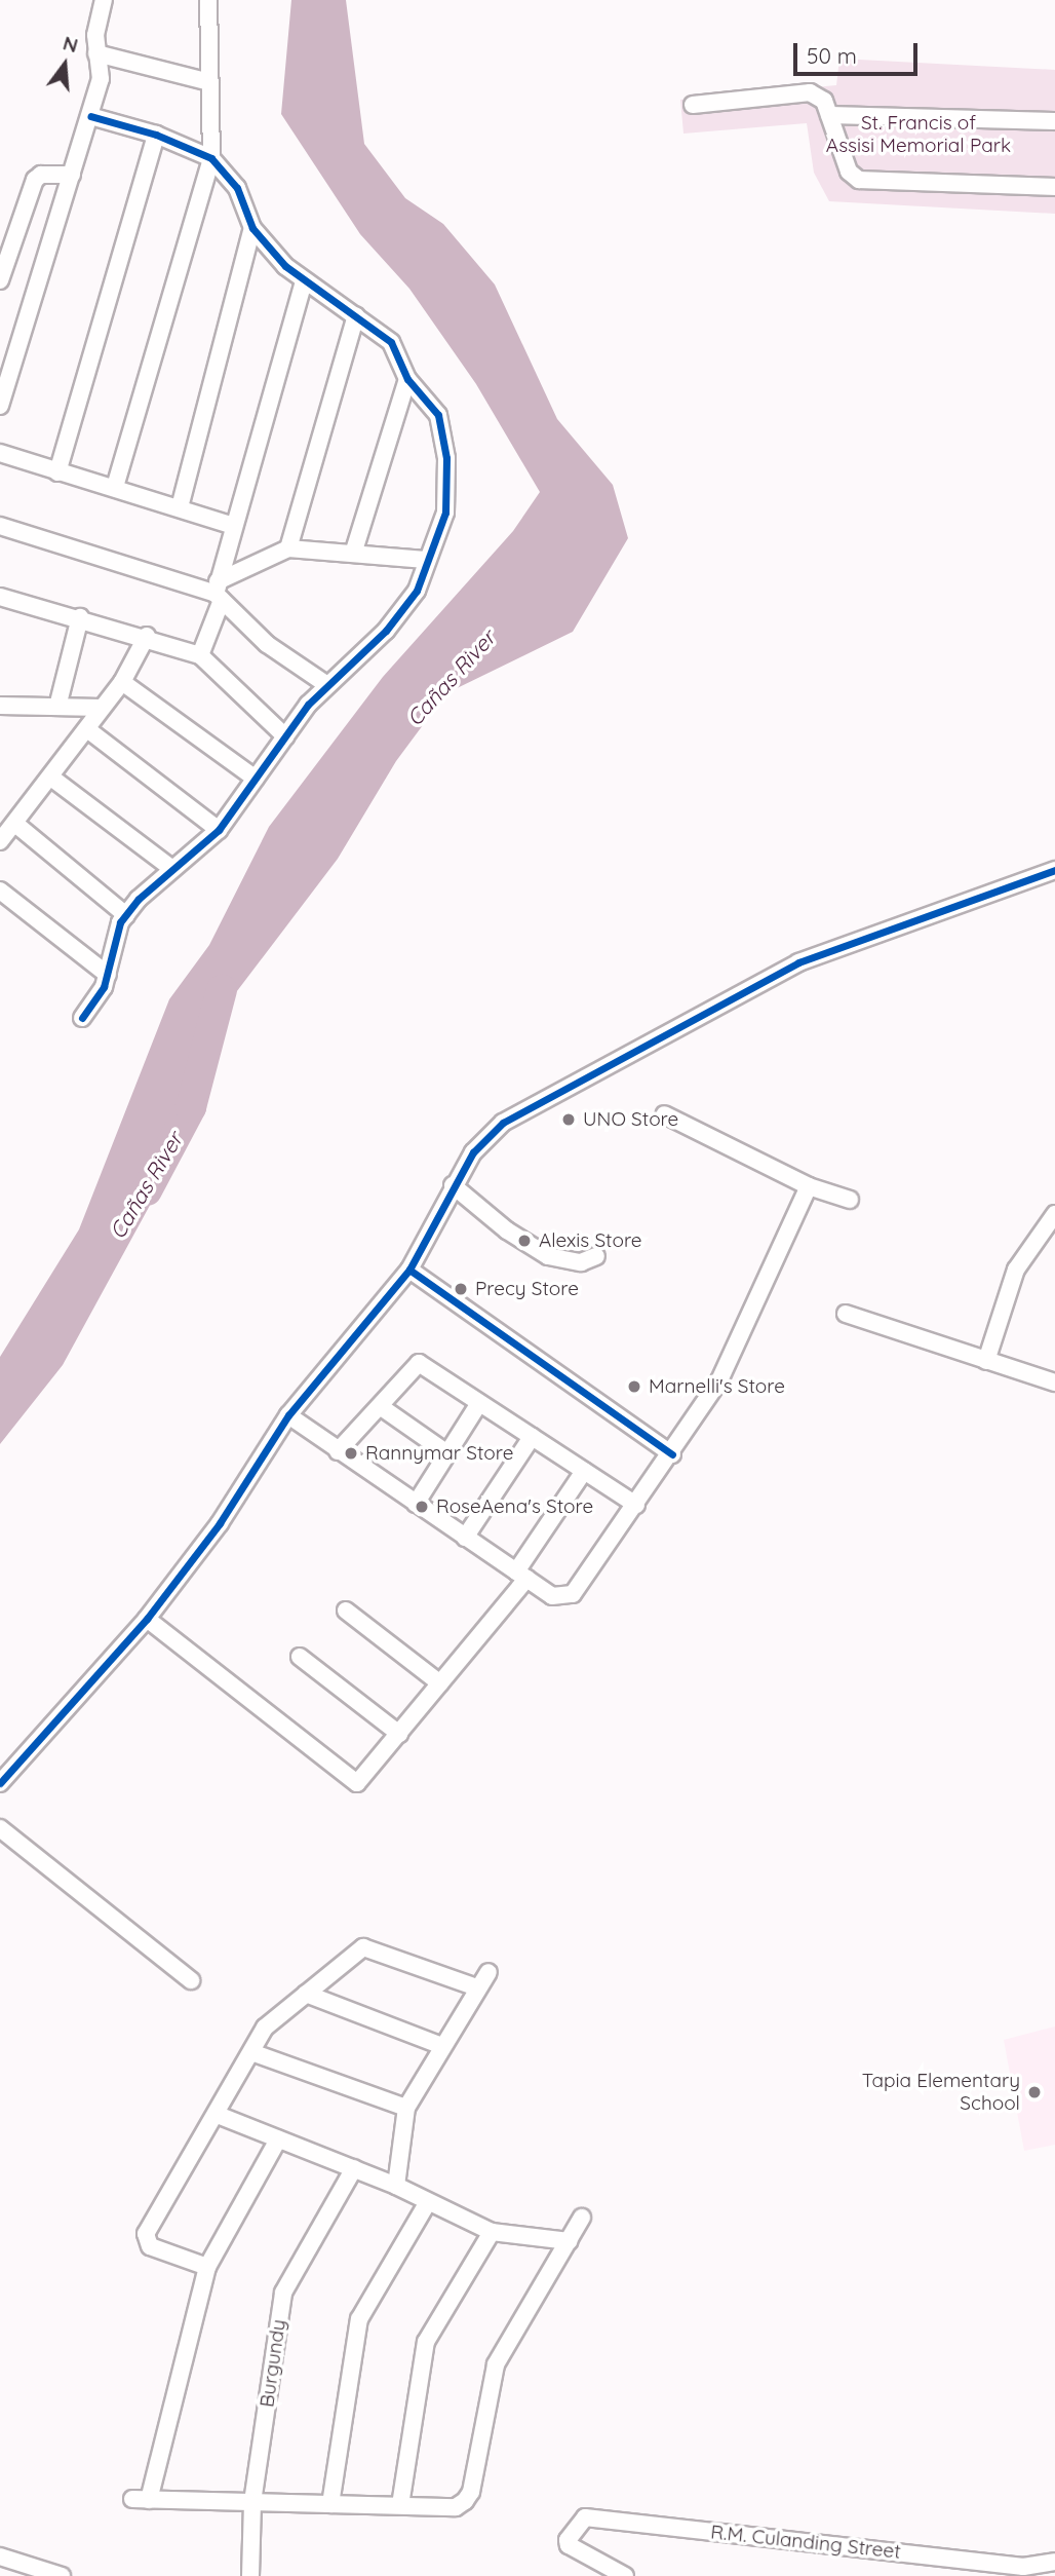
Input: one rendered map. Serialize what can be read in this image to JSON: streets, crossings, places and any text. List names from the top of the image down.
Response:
{
  "streets": {
    "street": ["Burgundy", "R.M. Culanding Street"]
  },
  "water": ["Cañas River"],
  "parks": ["St. Francis of Assisi Memorial Park"],
  "places": [
    "UNO Store",
    "Alexis Store",
    "Precy Store",
    "Marnelli's Store",
    "Rannymar Store",
    "RoseAena's Store",
    "Tapia Elementary School"
  ],
  "scale_bar": "50 m",
  "north": "top"
}
